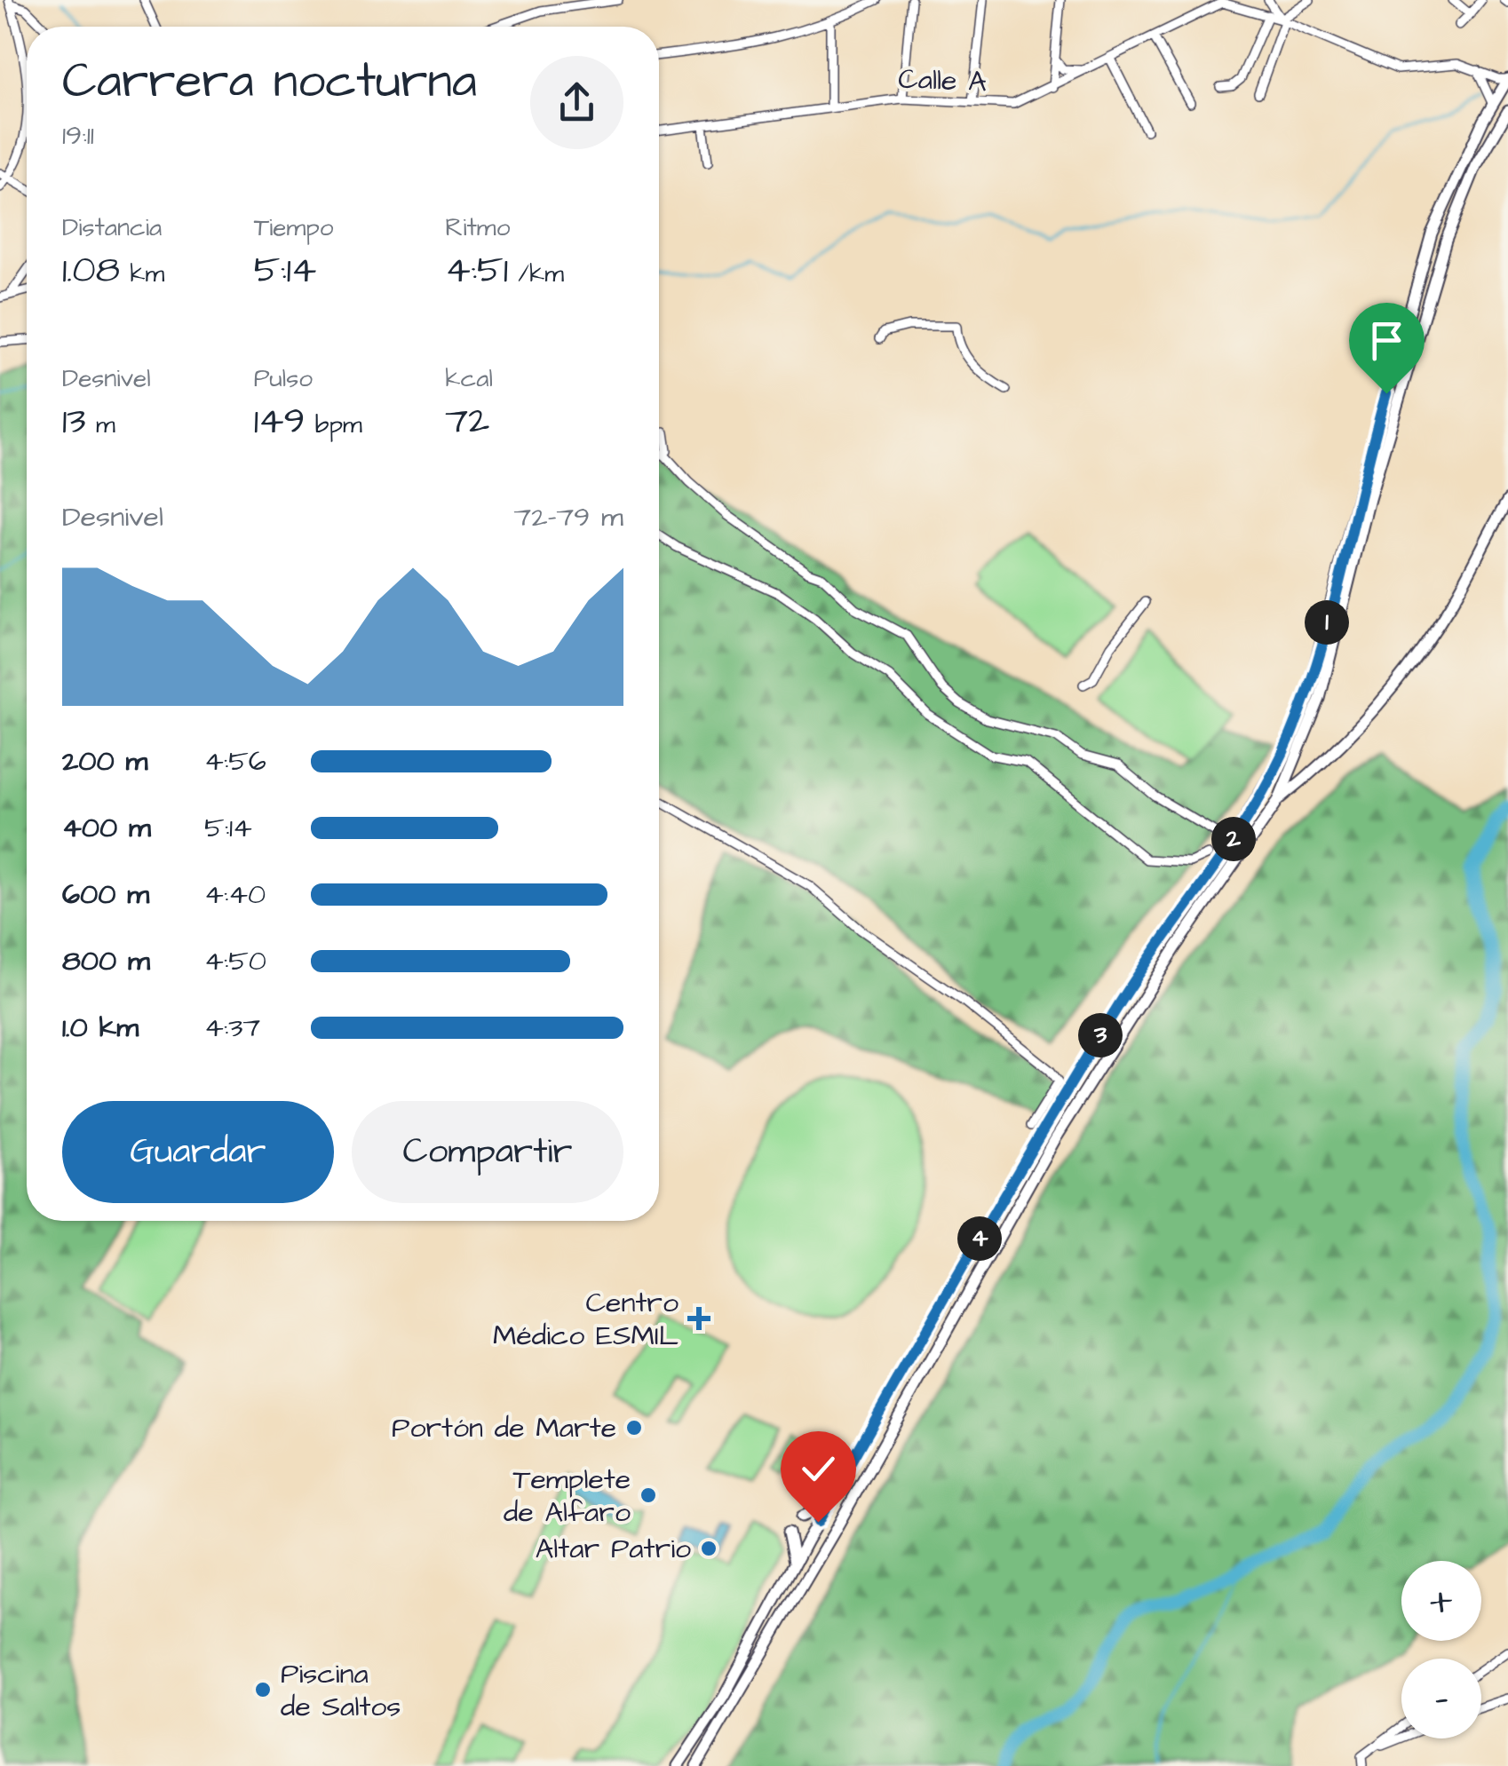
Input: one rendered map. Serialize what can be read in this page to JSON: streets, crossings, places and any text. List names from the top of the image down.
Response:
{
  "streets": {
    "street": ["Calle A"]
  },
  "places": {
    "health": ["Centro Médico ESMIL"],
    "other": [
      "Portón de Marte",
      "Templete de Alfaro",
      "Altar Patrio",
      "Piscina de Saltos"
    ]
  },
  "page": {
    "heading": ["Carrera nocturna", "19:11"],
    "stats": [
      ["Distancia", "1.08 km"],
      ["Tiempo", "5:14"],
      ["Ritmo", "4:51 /km"],
      ["Desnivel", "13 m"],
      ["Pulso", "149 bpm"],
      ["kcal", "72"]
    ],
    "chart": ["Desnivel", "72–79 m"],
    "pins": [
      "1",
      "2",
      "3",
      "4"
    ],
    "list": [
      {
        "name": "200 m",
        "note": "4:56"
      },
      {
        "name": "400 m",
        "note": "5:14"
      },
      {
        "name": "600 m",
        "note": "4:40"
      },
      {
        "name": "800 m",
        "note": "4:50"
      },
      {
        "name": "1.0 km",
        "note": "4:37"
      }
    ],
    "buttons": ["Guardar", "Compartir"],
    "map_buttons": ["+", "−"]
  }
}
